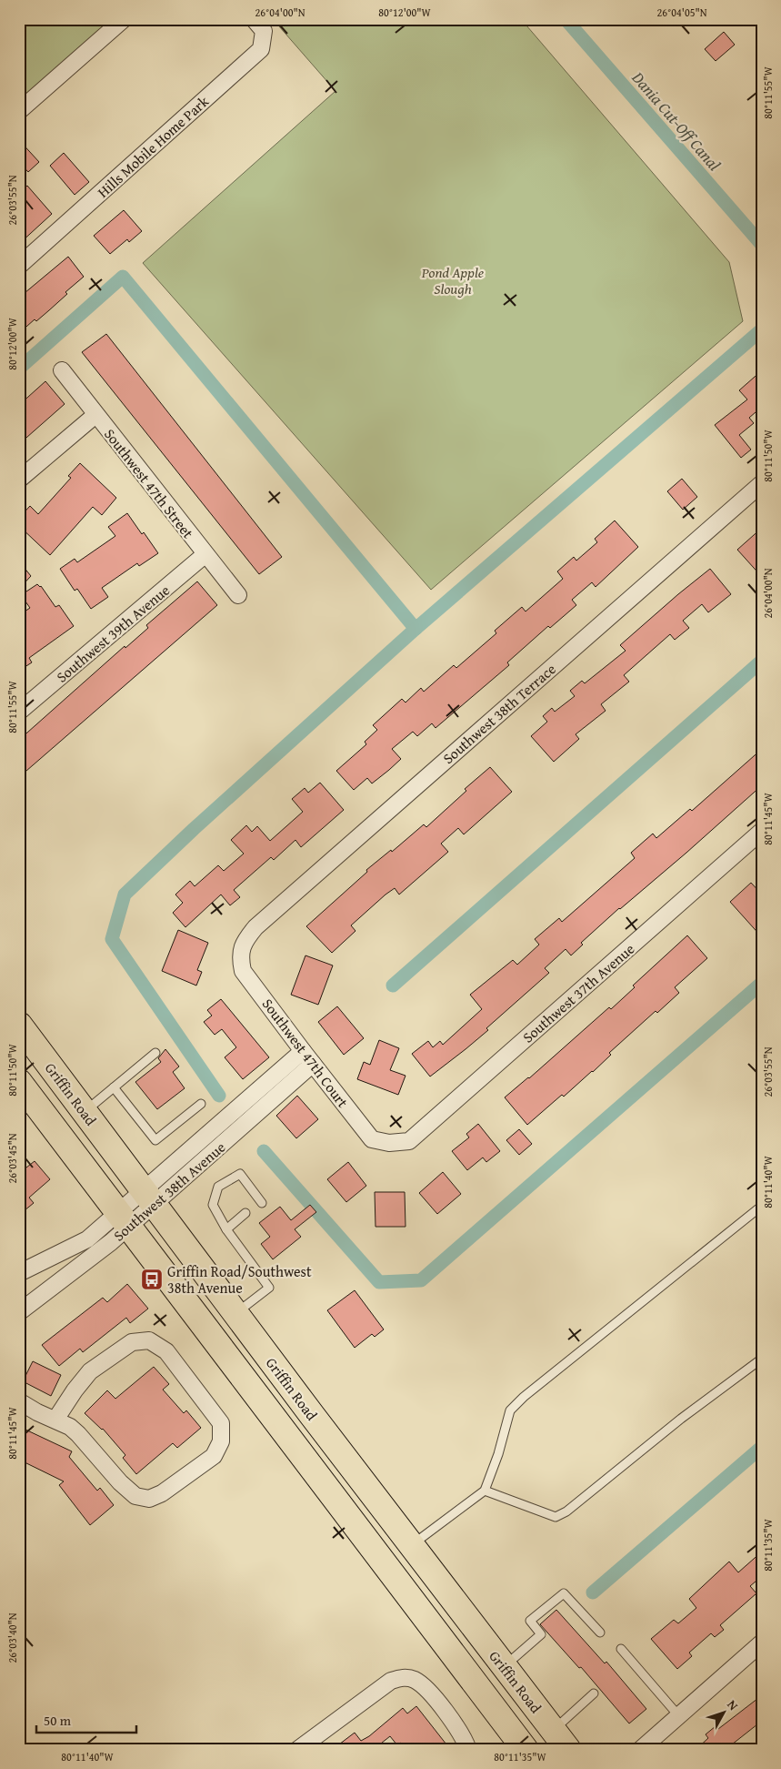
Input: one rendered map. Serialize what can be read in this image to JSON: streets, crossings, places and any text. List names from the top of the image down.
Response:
{
  "streets": {
    "main road": ["Griffin Road"],
    "street": [
      "Hills Mobile Home Park",
      "Southwest 47th Street",
      "Southwest 39th Avenue",
      "Southwest 38th Terrace",
      "Southwest 37th Avenue",
      "Southwest 47th Court",
      "Southwest 38th Avenue"
    ]
  },
  "crossings": [
    ["Southwest 47th Street", "Southwest 39th Avenue"],
    ["Southwest 38th Terrace", "Southwest 47th Court"],
    ["Southwest 37th Avenue", "Southwest 47th Court"],
    ["Southwest 47th Court", "Southwest 38th Avenue"],
    ["Griffin Road", "Southwest 38th Avenue"]
  ],
  "water": ["Dania Cut-Off Canal"],
  "parks": ["Pond Apple Slough"],
  "places": {
    "bus stop": ["Griffin Road/Southwest 38th Avenue"]
  },
  "scale_bar": "50 m",
  "north": "top right",
  "coordinates": [
    "26°04'00\"N",
    "80°12'00\"W",
    "26°04'05\"N",
    "80°11'55\"W",
    "26°03'55\"N",
    "80°11'50\"W",
    "80°11'45\"W",
    "26°03'45\"N",
    "80°11'40\"W",
    "80°11'35\"W",
    "26°03'40\"N"
  ]
}
